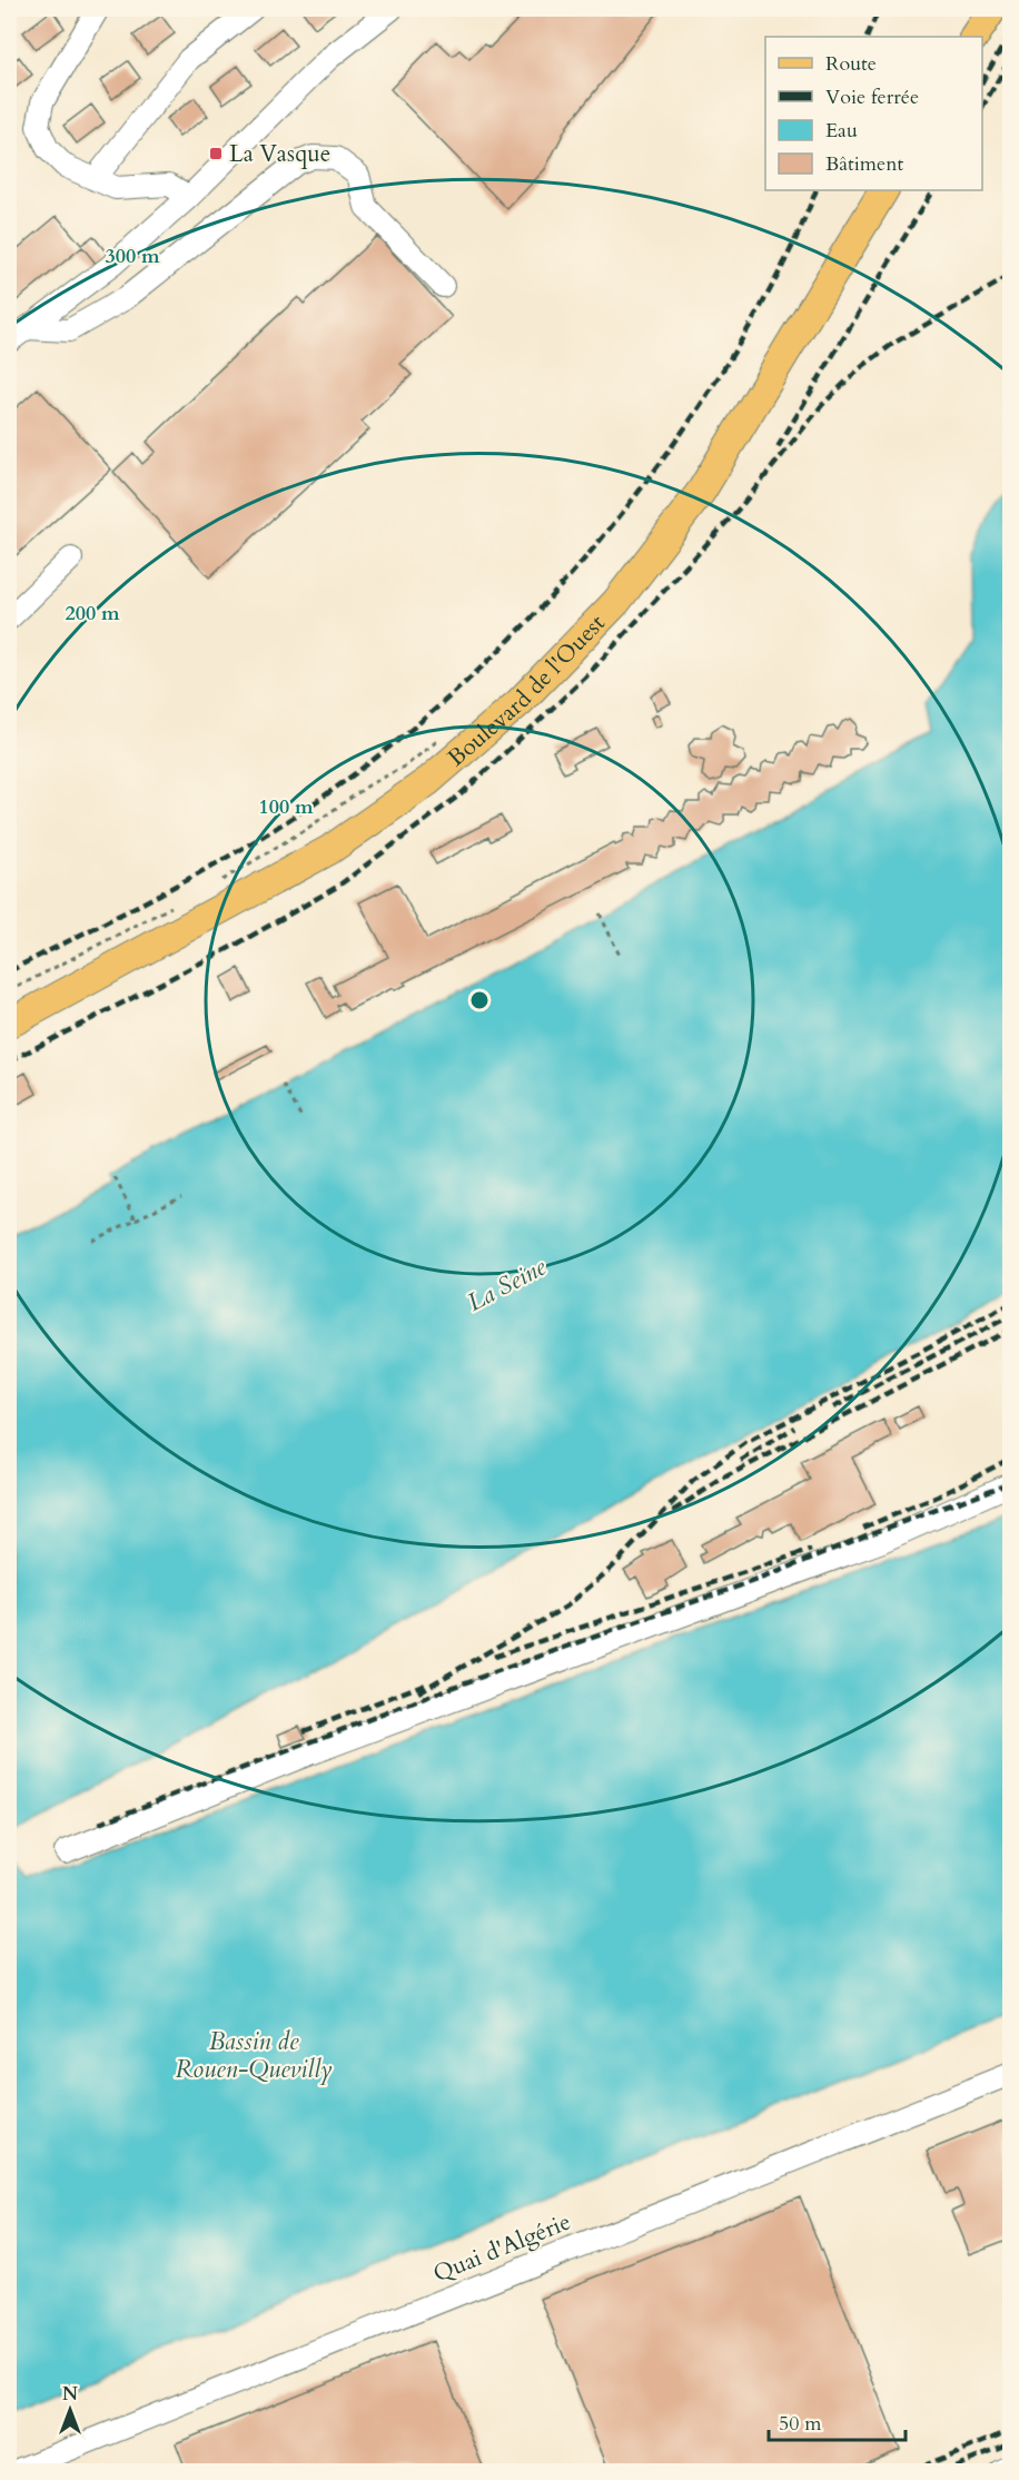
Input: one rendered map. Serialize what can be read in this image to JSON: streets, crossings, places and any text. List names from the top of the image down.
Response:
{
  "streets": {
    "main road": ["Boulevard de l'Ouest"],
    "street": ["Quai d'Algérie"]
  },
  "water": ["La Seine", "Bassin de Rouen-Quevilly"],
  "places": {
    "transit": ["La Vasque"]
  },
  "legend": [
    "Route",
    "Voie ferrée",
    "Eau",
    "Bâtiment"
  ],
  "scale_bar": "50 m",
  "north": "top",
  "rings": ["300 m", "200 m", "100 m"]
}
